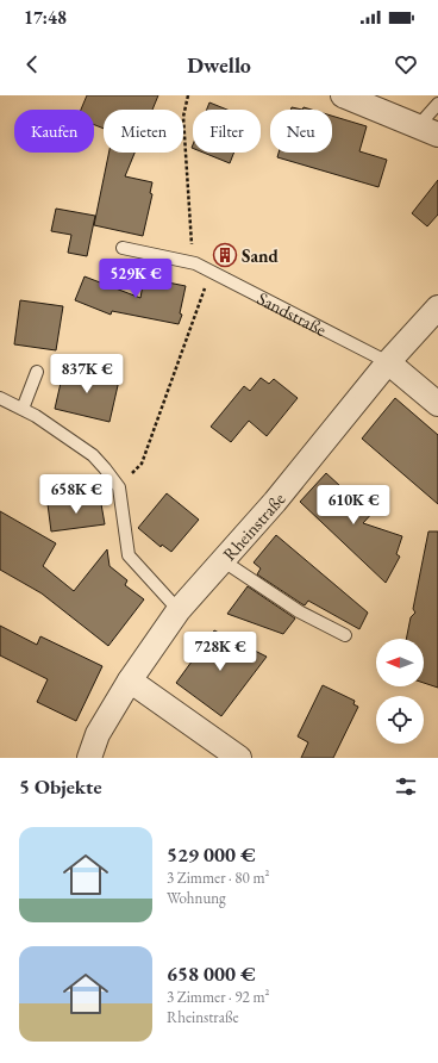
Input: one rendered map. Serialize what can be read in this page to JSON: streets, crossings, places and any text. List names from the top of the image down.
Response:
{
  "streets": {
    "street": ["Rheinstraße"],
    "lane": ["Sandstraße"]
  },
  "crossings": [
    ["Sandstraße", "Rheinstraße"]
  ],
  "places": {
    "building": ["Sand"]
  },
  "north": "left",
  "page": {
    "status": "17:48",
    "header": "Dwello",
    "chip": [
      "Kaufen",
      "Mieten",
      "Filter",
      "Neu"
    ],
    "price": [
      "529K €",
      "837K €",
      "658K €",
      "610K €",
      "728K €"
    ],
    "heading": "5 Objekte",
    "list": [
      {
        "name": "529 000 €",
        "note": "3 Zimmer · 80 m² · Wohnung"
      },
      {
        "name": "658 000 €",
        "note": "3 Zimmer · 92 m² · Rheinstraße"
      }
    ]
  }
}
